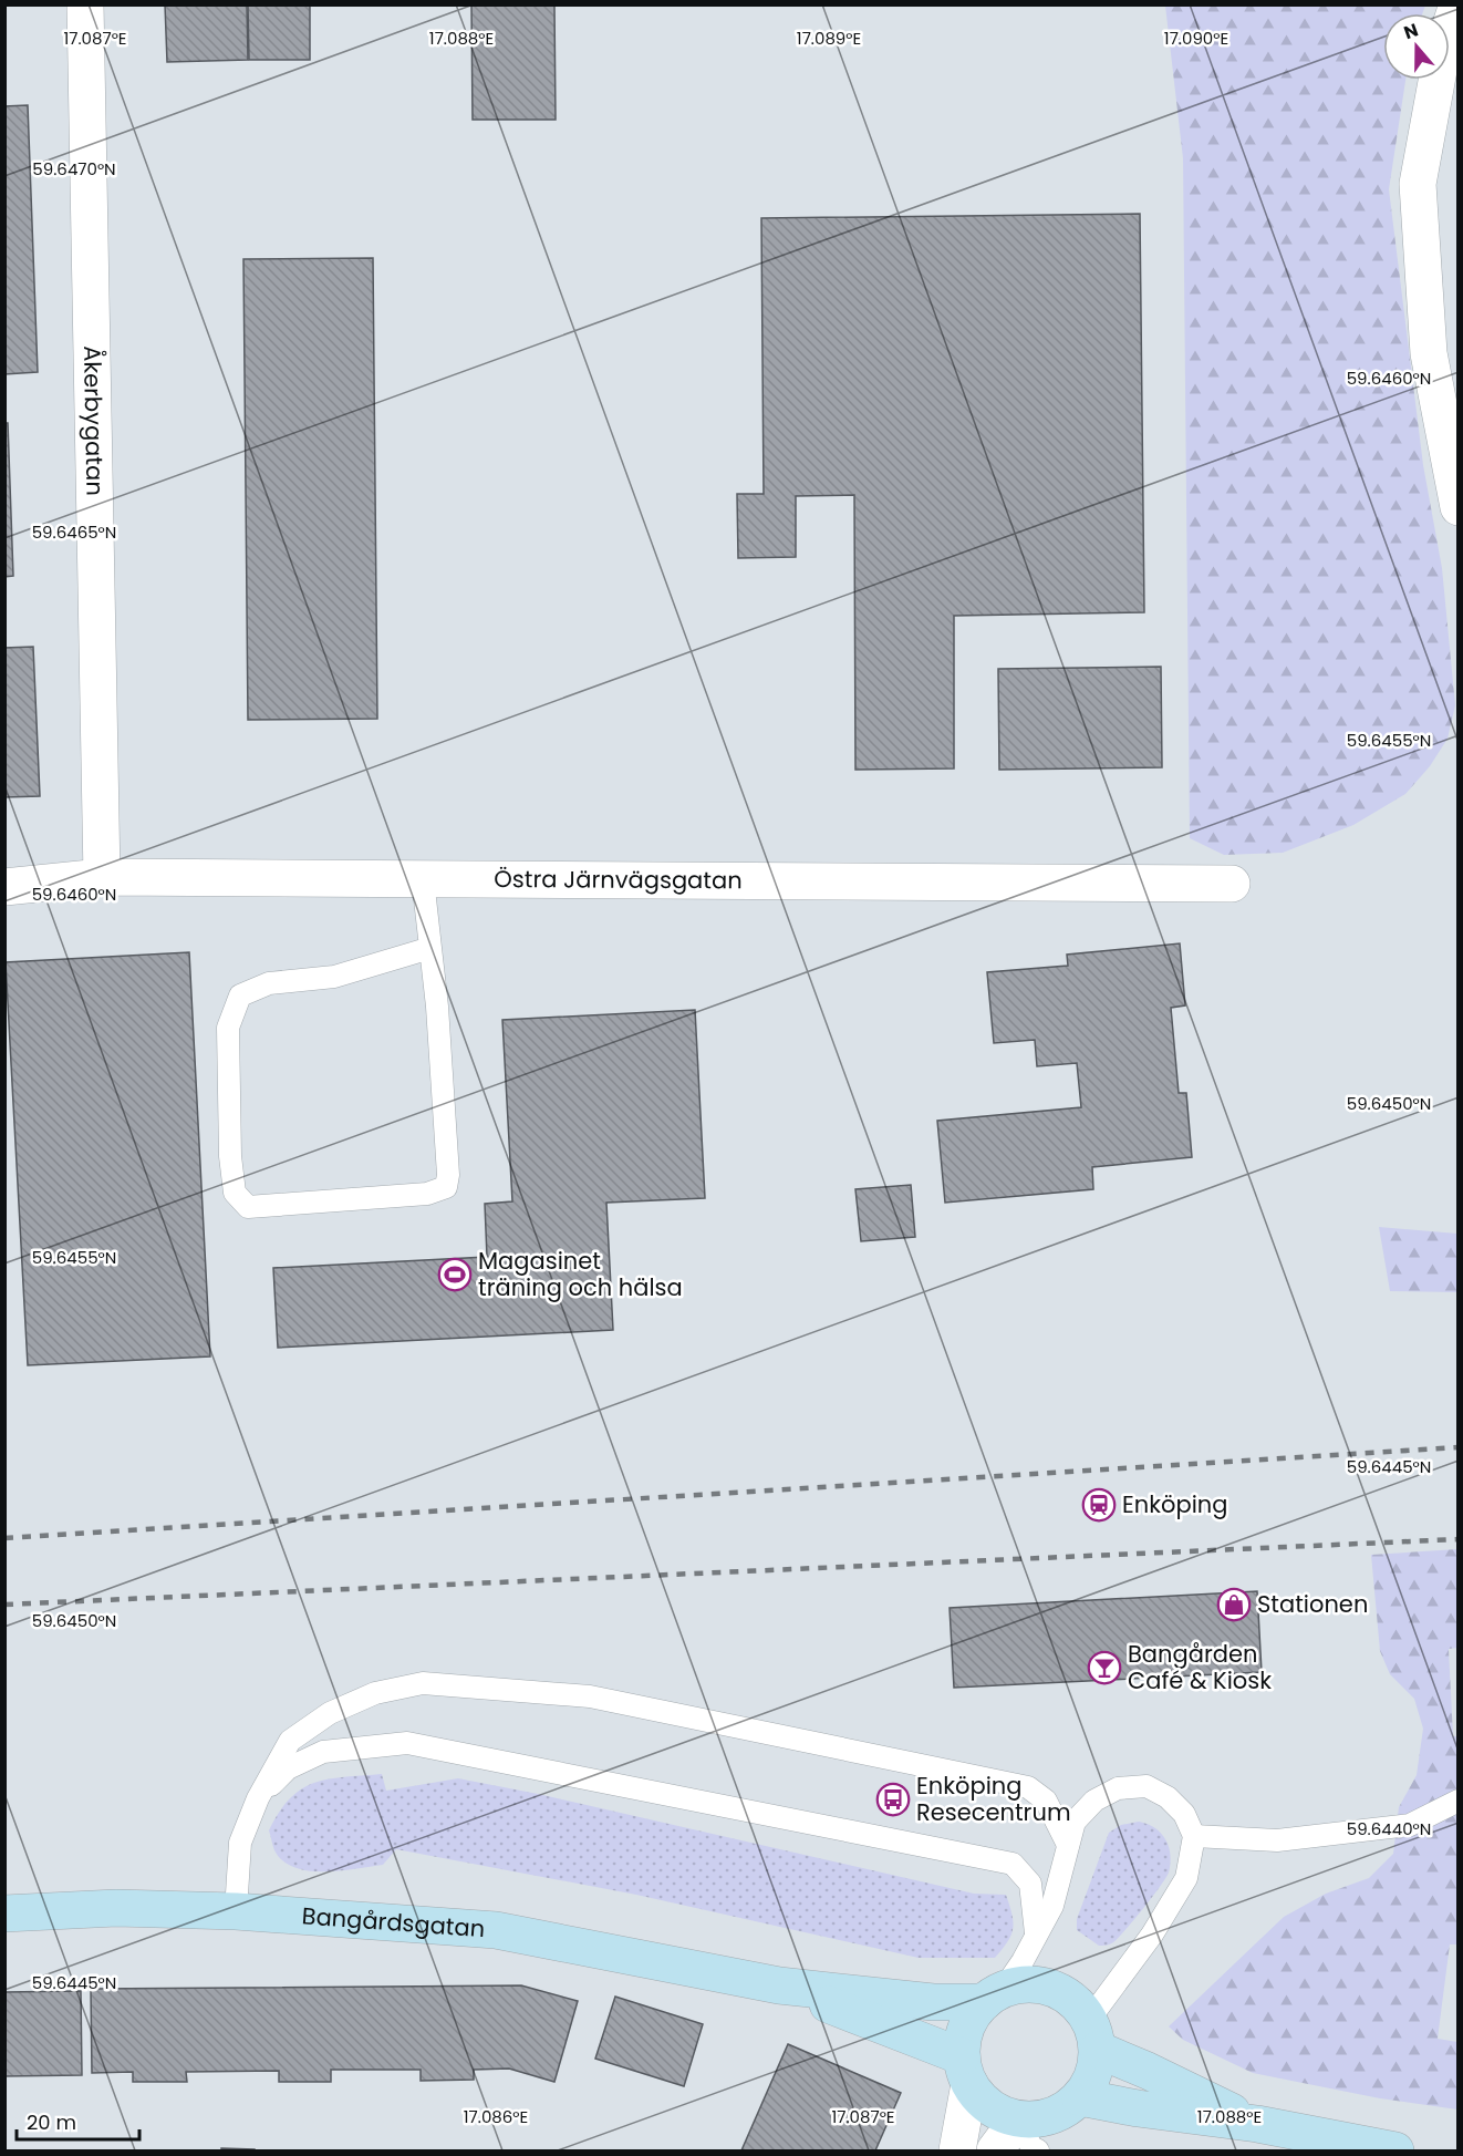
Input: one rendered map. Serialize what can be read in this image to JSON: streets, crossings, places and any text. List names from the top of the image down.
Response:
{
  "streets": {
    "main road": ["Bangårdsgatan"],
    "street": ["Åkerbygatan", "Östra Järnvägsgatan"]
  },
  "crossings": [
    ["Åkerbygatan", "Östra Järnvägsgatan"]
  ],
  "places": {
    "sports": ["Magasinet träning och hälsa"],
    "station": ["Enköping"],
    "shop": ["Stationen"],
    "bar": ["Bangården Café & Kiosk"],
    "bus stop": ["Enköping Resecentrum"]
  },
  "scale_bar": "20 m",
  "north": "top",
  "coordinates": [
    "17.087°E",
    "17.088°E",
    "17.089°E",
    "17.090°E",
    "59.6470°N",
    "59.6460°N",
    "59.6465°N",
    "59.6455°N",
    "59.6450°N",
    "59.6445°N",
    "59.6440°N",
    "17.086°E"
  ]
}
